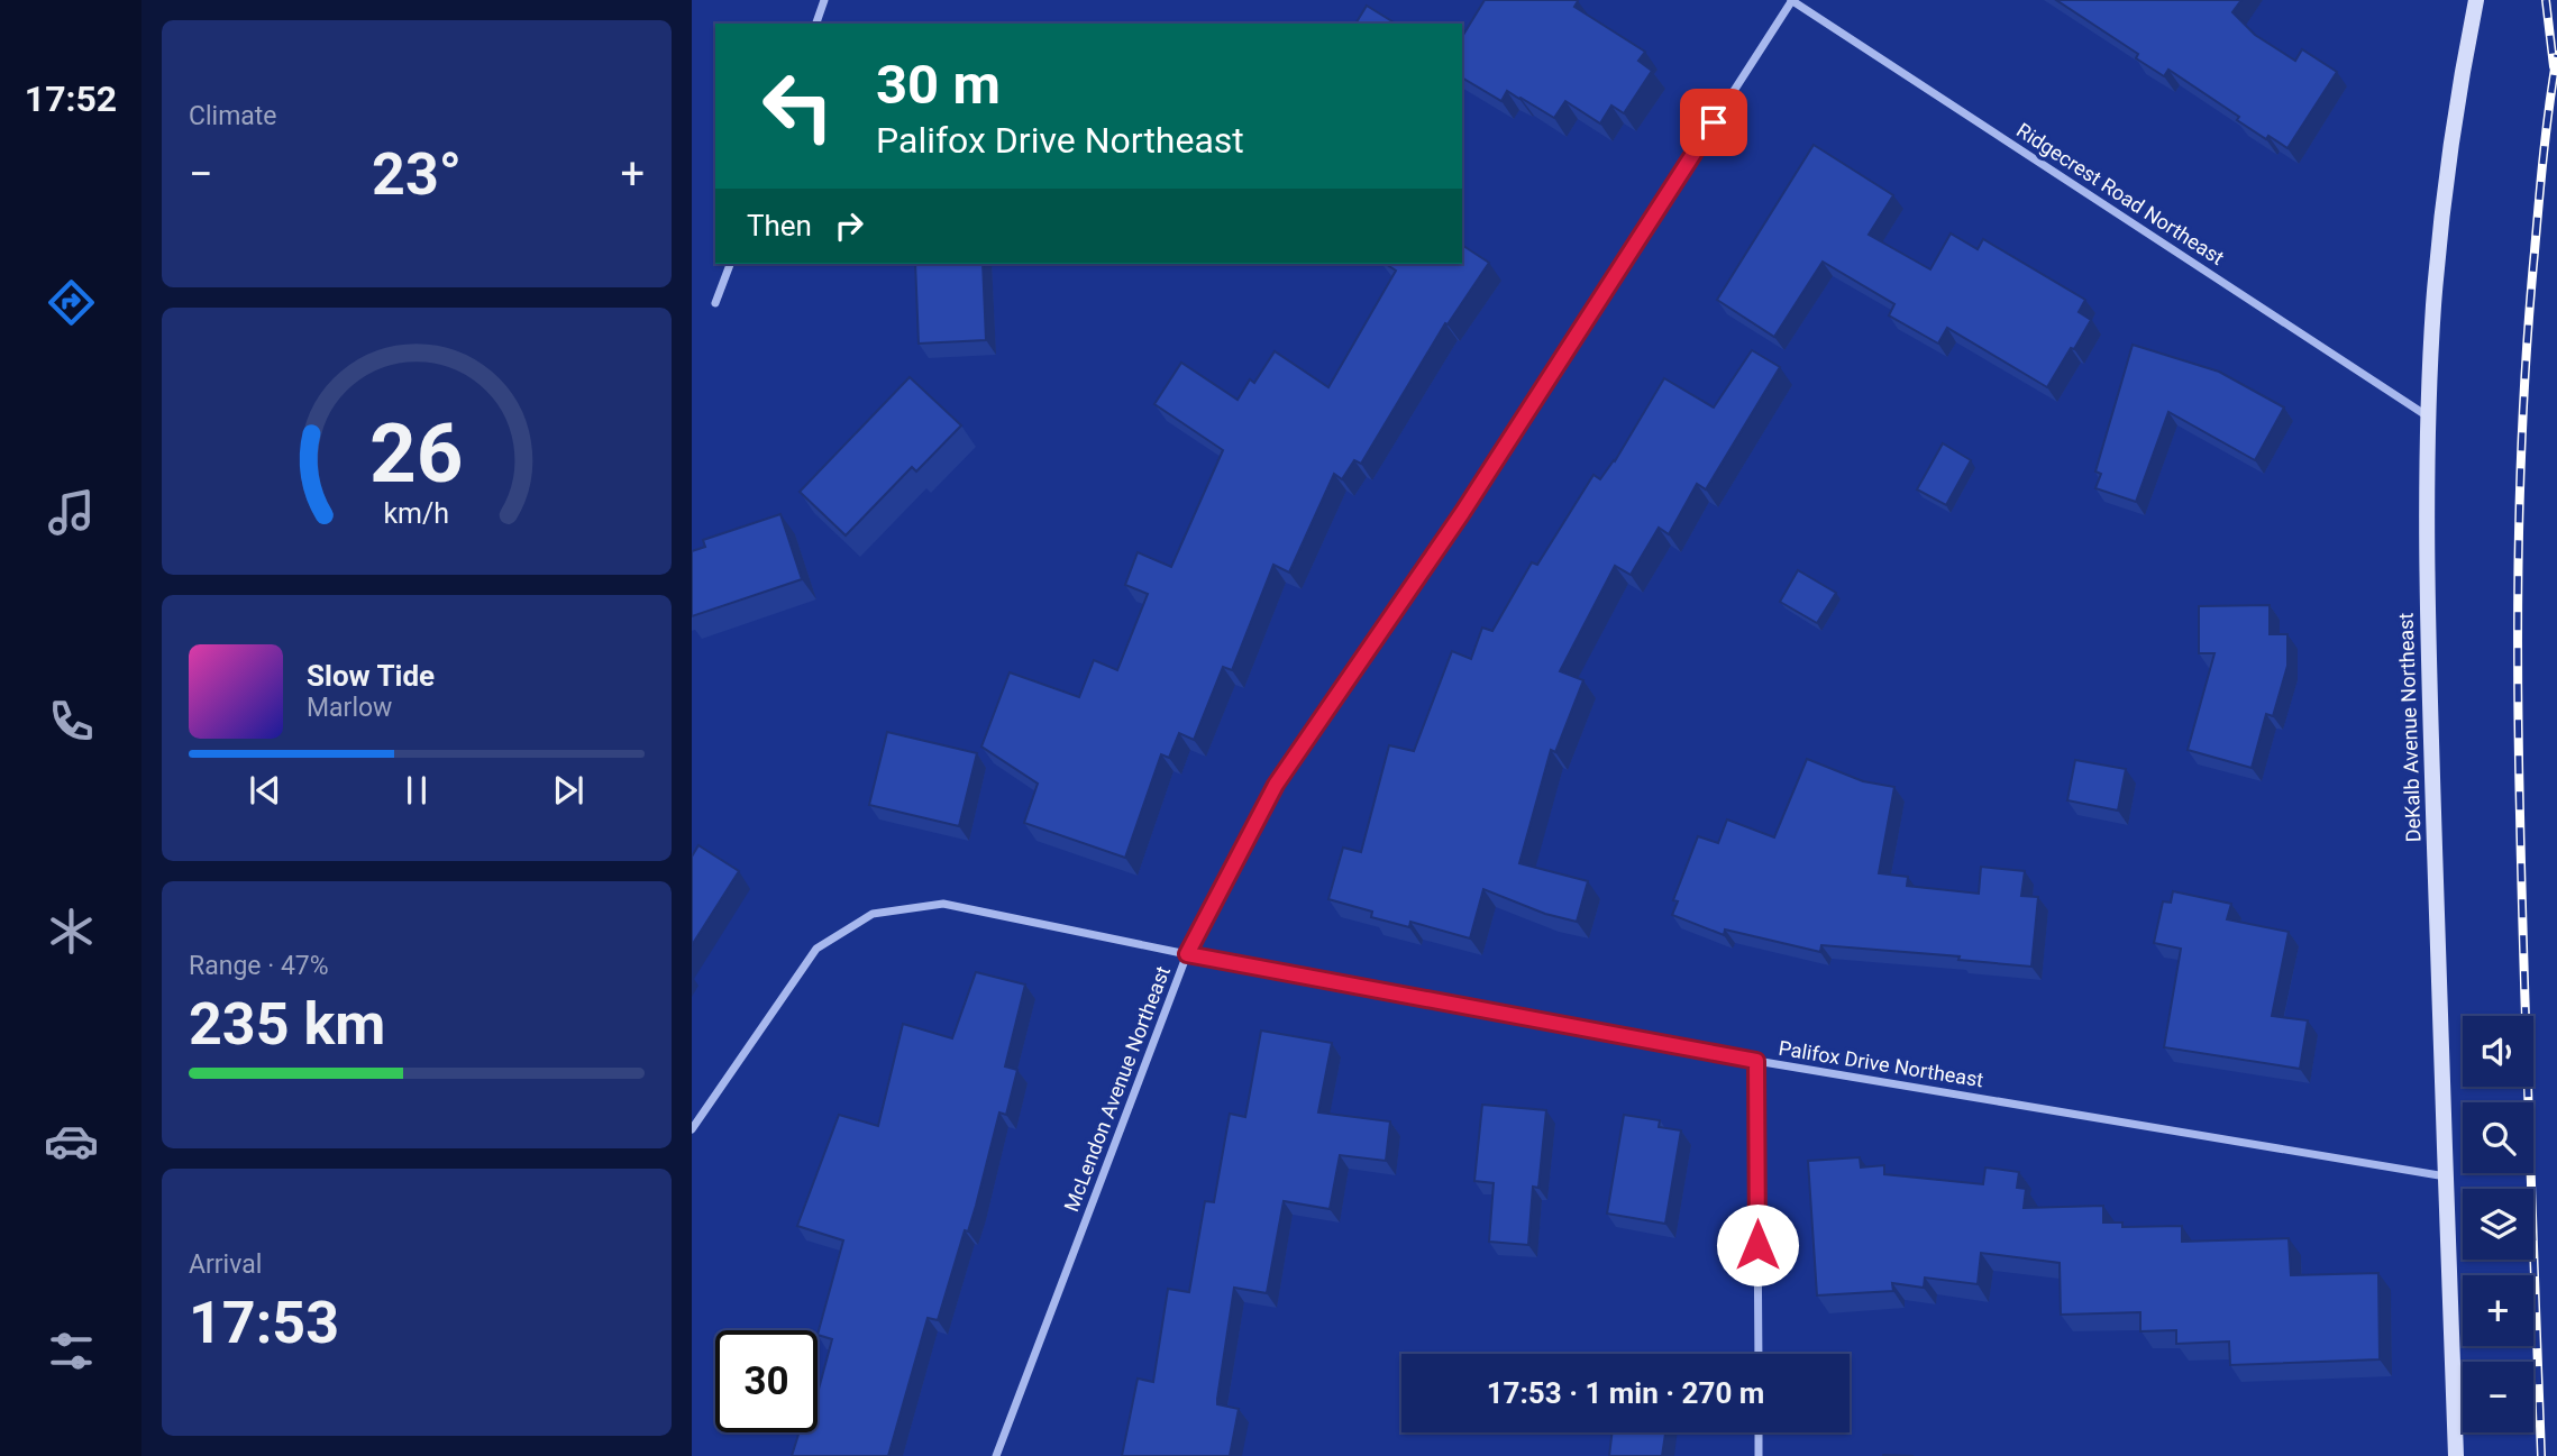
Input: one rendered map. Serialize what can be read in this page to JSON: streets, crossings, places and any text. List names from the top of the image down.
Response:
{
  "streets": {
    "main road": ["DeKalb Avenue Northeast"],
    "street": ["Ridgecrest Road Northeast", "Palifox Drive Northeast", "McLendon Avenue Northeast"]
  },
  "crossings": [
    ["Ridgecrest Road Northeast", "DeKalb Avenue Northeast"],
    ["Ridgecrest Road Northeast", "McLendon Avenue Northeast"],
    ["DeKalb Avenue Northeast", "Palifox Drive Northeast"],
    ["Palifox Drive Northeast", "McLendon Avenue Northeast"]
  ],
  "page": {
    "tabs": "17:52",
    "tile": [
      "Climate",
      ["Range · 47%", "235 km"],
      ["Arrival", "17:53"]
    ],
    "turn": ["30 m", "Palifox Drive Northeast"],
    "heat": ["−", "23°", "+"],
    "then": "Then",
    "song": ["Slow Tide", "Marlow"],
    "map_buttons": ["+", "−"],
    "limit": "30",
    "trip": "17:53 · 1 min · 270 m",
    "gauge": ["26", "km/h"]
  }
}
